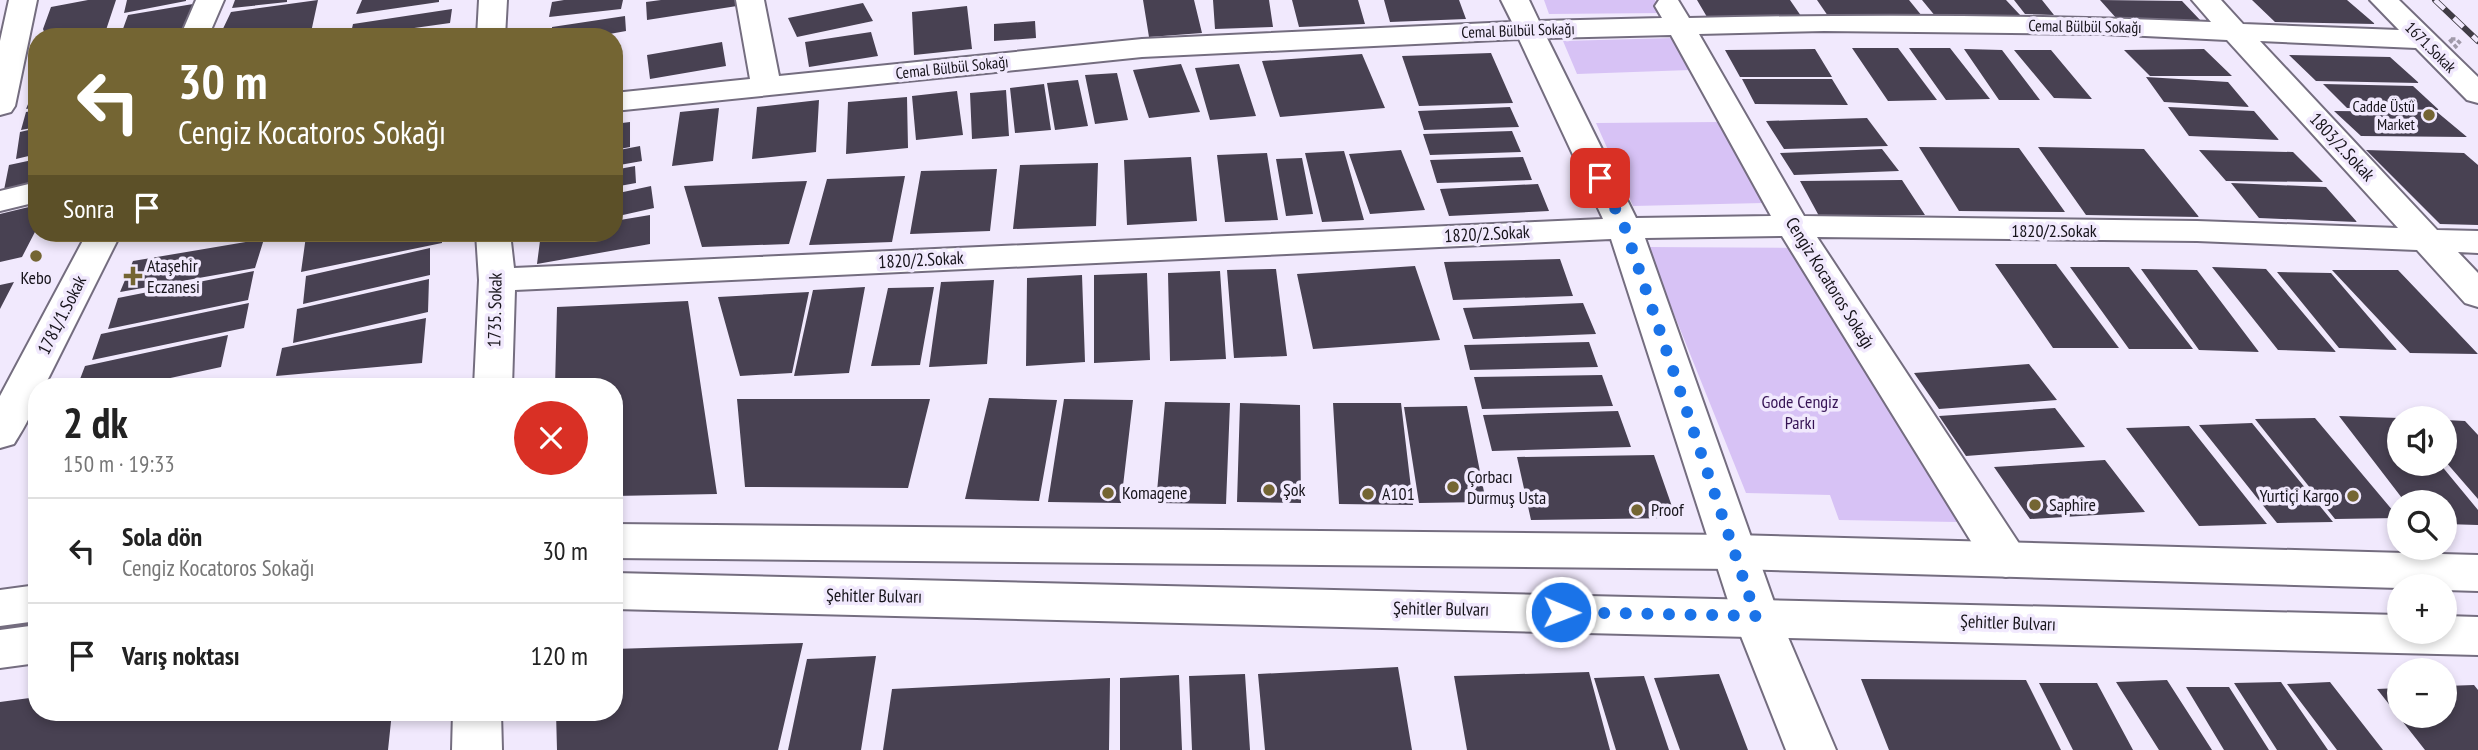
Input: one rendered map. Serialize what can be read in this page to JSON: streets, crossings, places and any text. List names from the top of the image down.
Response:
{
  "streets": {
    "street": [
      "Cemal Bülbül Sokağı",
      "1671.Sokak",
      "1803/2.Sokak",
      "1820/2.Sokak",
      "Cengiz Kocatoros Sokağı",
      "1735. Sokak",
      "1781/1.Sokak",
      "Şehitler Bulvarı"
    ]
  },
  "crossings": [
    ["Cemal Bülbül Sokağı", "1671.Sokak"],
    ["Cemal Bülbül Sokağı", "1803/2.Sokak"],
    ["Cemal Bülbül Sokağı", "Cengiz Kocatoros Sokağı"],
    ["1803/2.Sokak", "1820/2.Sokak"],
    ["1820/2.Sokak", "Cengiz Kocatoros Sokağı"],
    ["1820/2.Sokak", "1735. Sokak"]
  ],
  "parks": ["Gode Cengiz Parkı"],
  "places": {
    "other": [
      "Cadde Üstü Market",
      "Kebo",
      "Çorbacı Durmuş Usta",
      "Şok",
      "Komagene",
      "A101",
      "Yurtiçi Kargo",
      "Saphire",
      "Proof"
    ],
    "health": ["Ataşehir Eczanesi"]
  },
  "page": {
    "turn": ["30 m", "Cengiz Kocatoros Sokağı"],
    "then": "Sonra",
    "heading": ["2 dk", "150 m · 19:33"],
    "map_buttons": ["+", "−"],
    "list": [
      {
        "name": "Sola dön",
        "note": "Cengiz Kocatoros Sokağı",
        "value": "30 m"
      },
      {
        "name": "Varış noktası",
        "value": "120 m"
      }
    ]
  }
}
